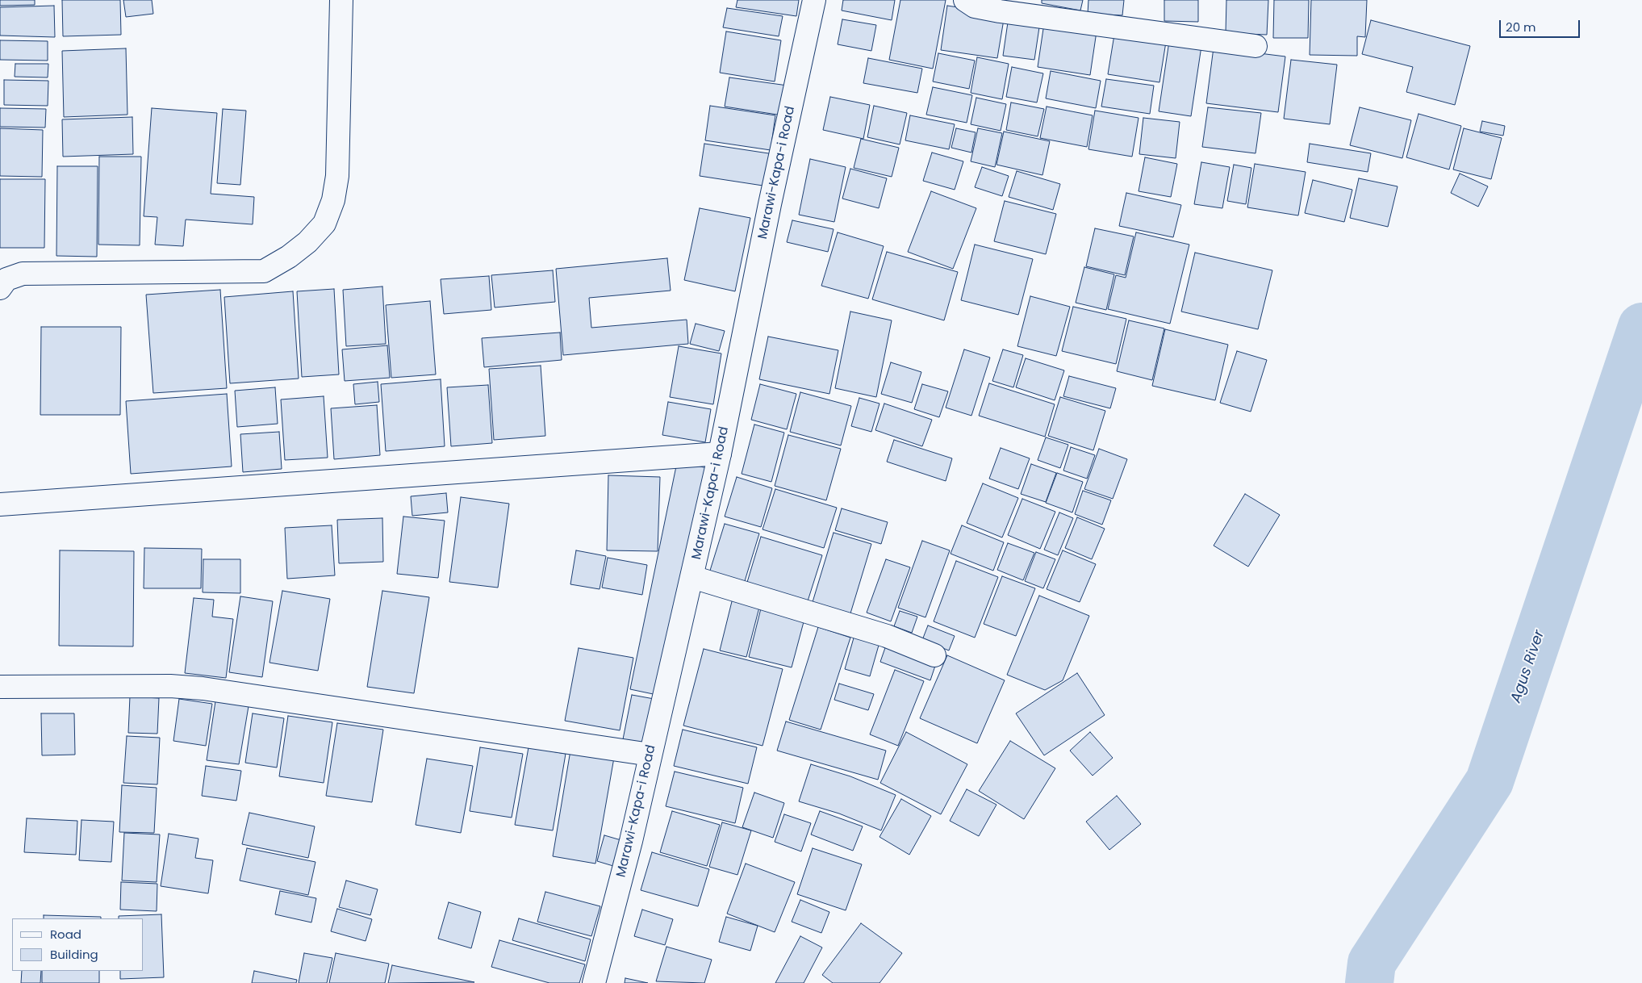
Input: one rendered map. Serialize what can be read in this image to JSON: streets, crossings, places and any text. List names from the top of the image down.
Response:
{
  "streets": {
    "street": ["Marawi-Kapa-i Road"]
  },
  "water": ["Agus River"],
  "legend": ["Road", "Building"],
  "scale_bar": "20 m"
}
